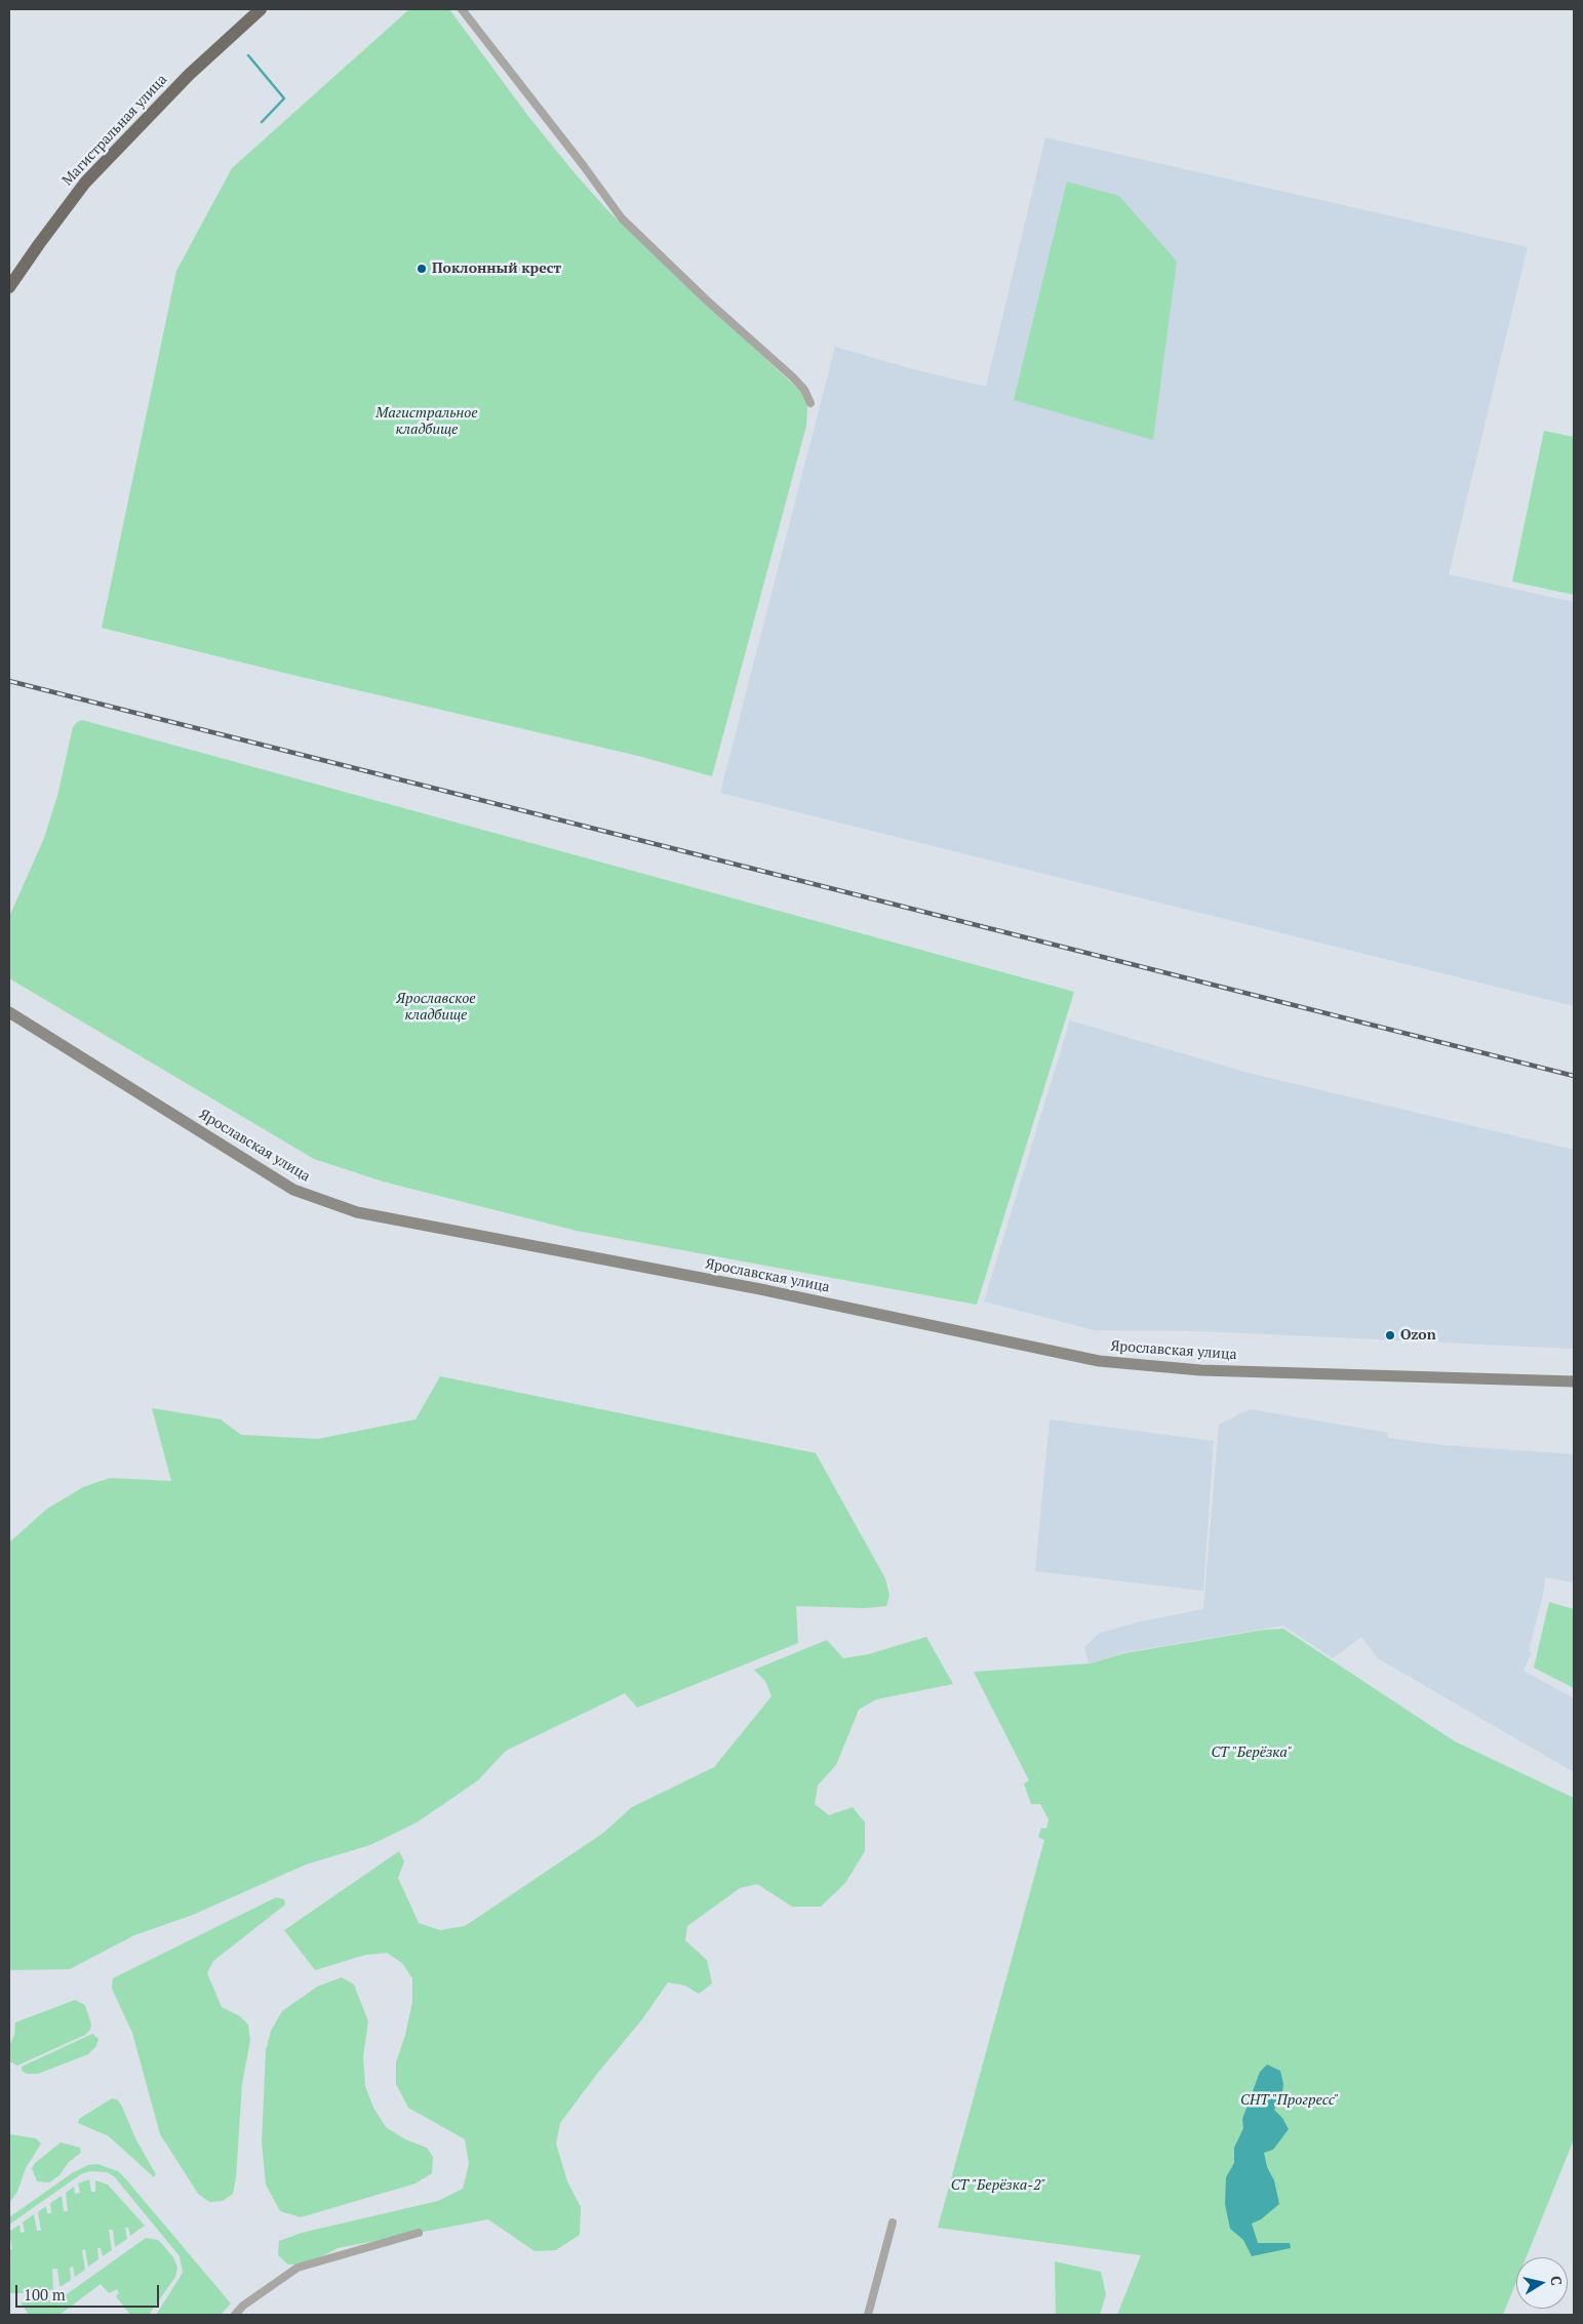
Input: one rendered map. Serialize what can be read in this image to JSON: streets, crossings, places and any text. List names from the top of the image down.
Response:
{
  "streets": {
    "highway": ["Магистральная улица"],
    "main road": ["Ярославская улица"]
  },
  "parks": [
    "Магистральное кладбище",
    "Ярославское кладбище",
    "СТ \"Берёзка\"",
    "СНТ \"Прогресс\"",
    "СТ \"Берёзка-2\""
  ],
  "places": ["Поклонный крест", "Ozon"],
  "scale_bar": "100 m",
  "north": "right"
}
